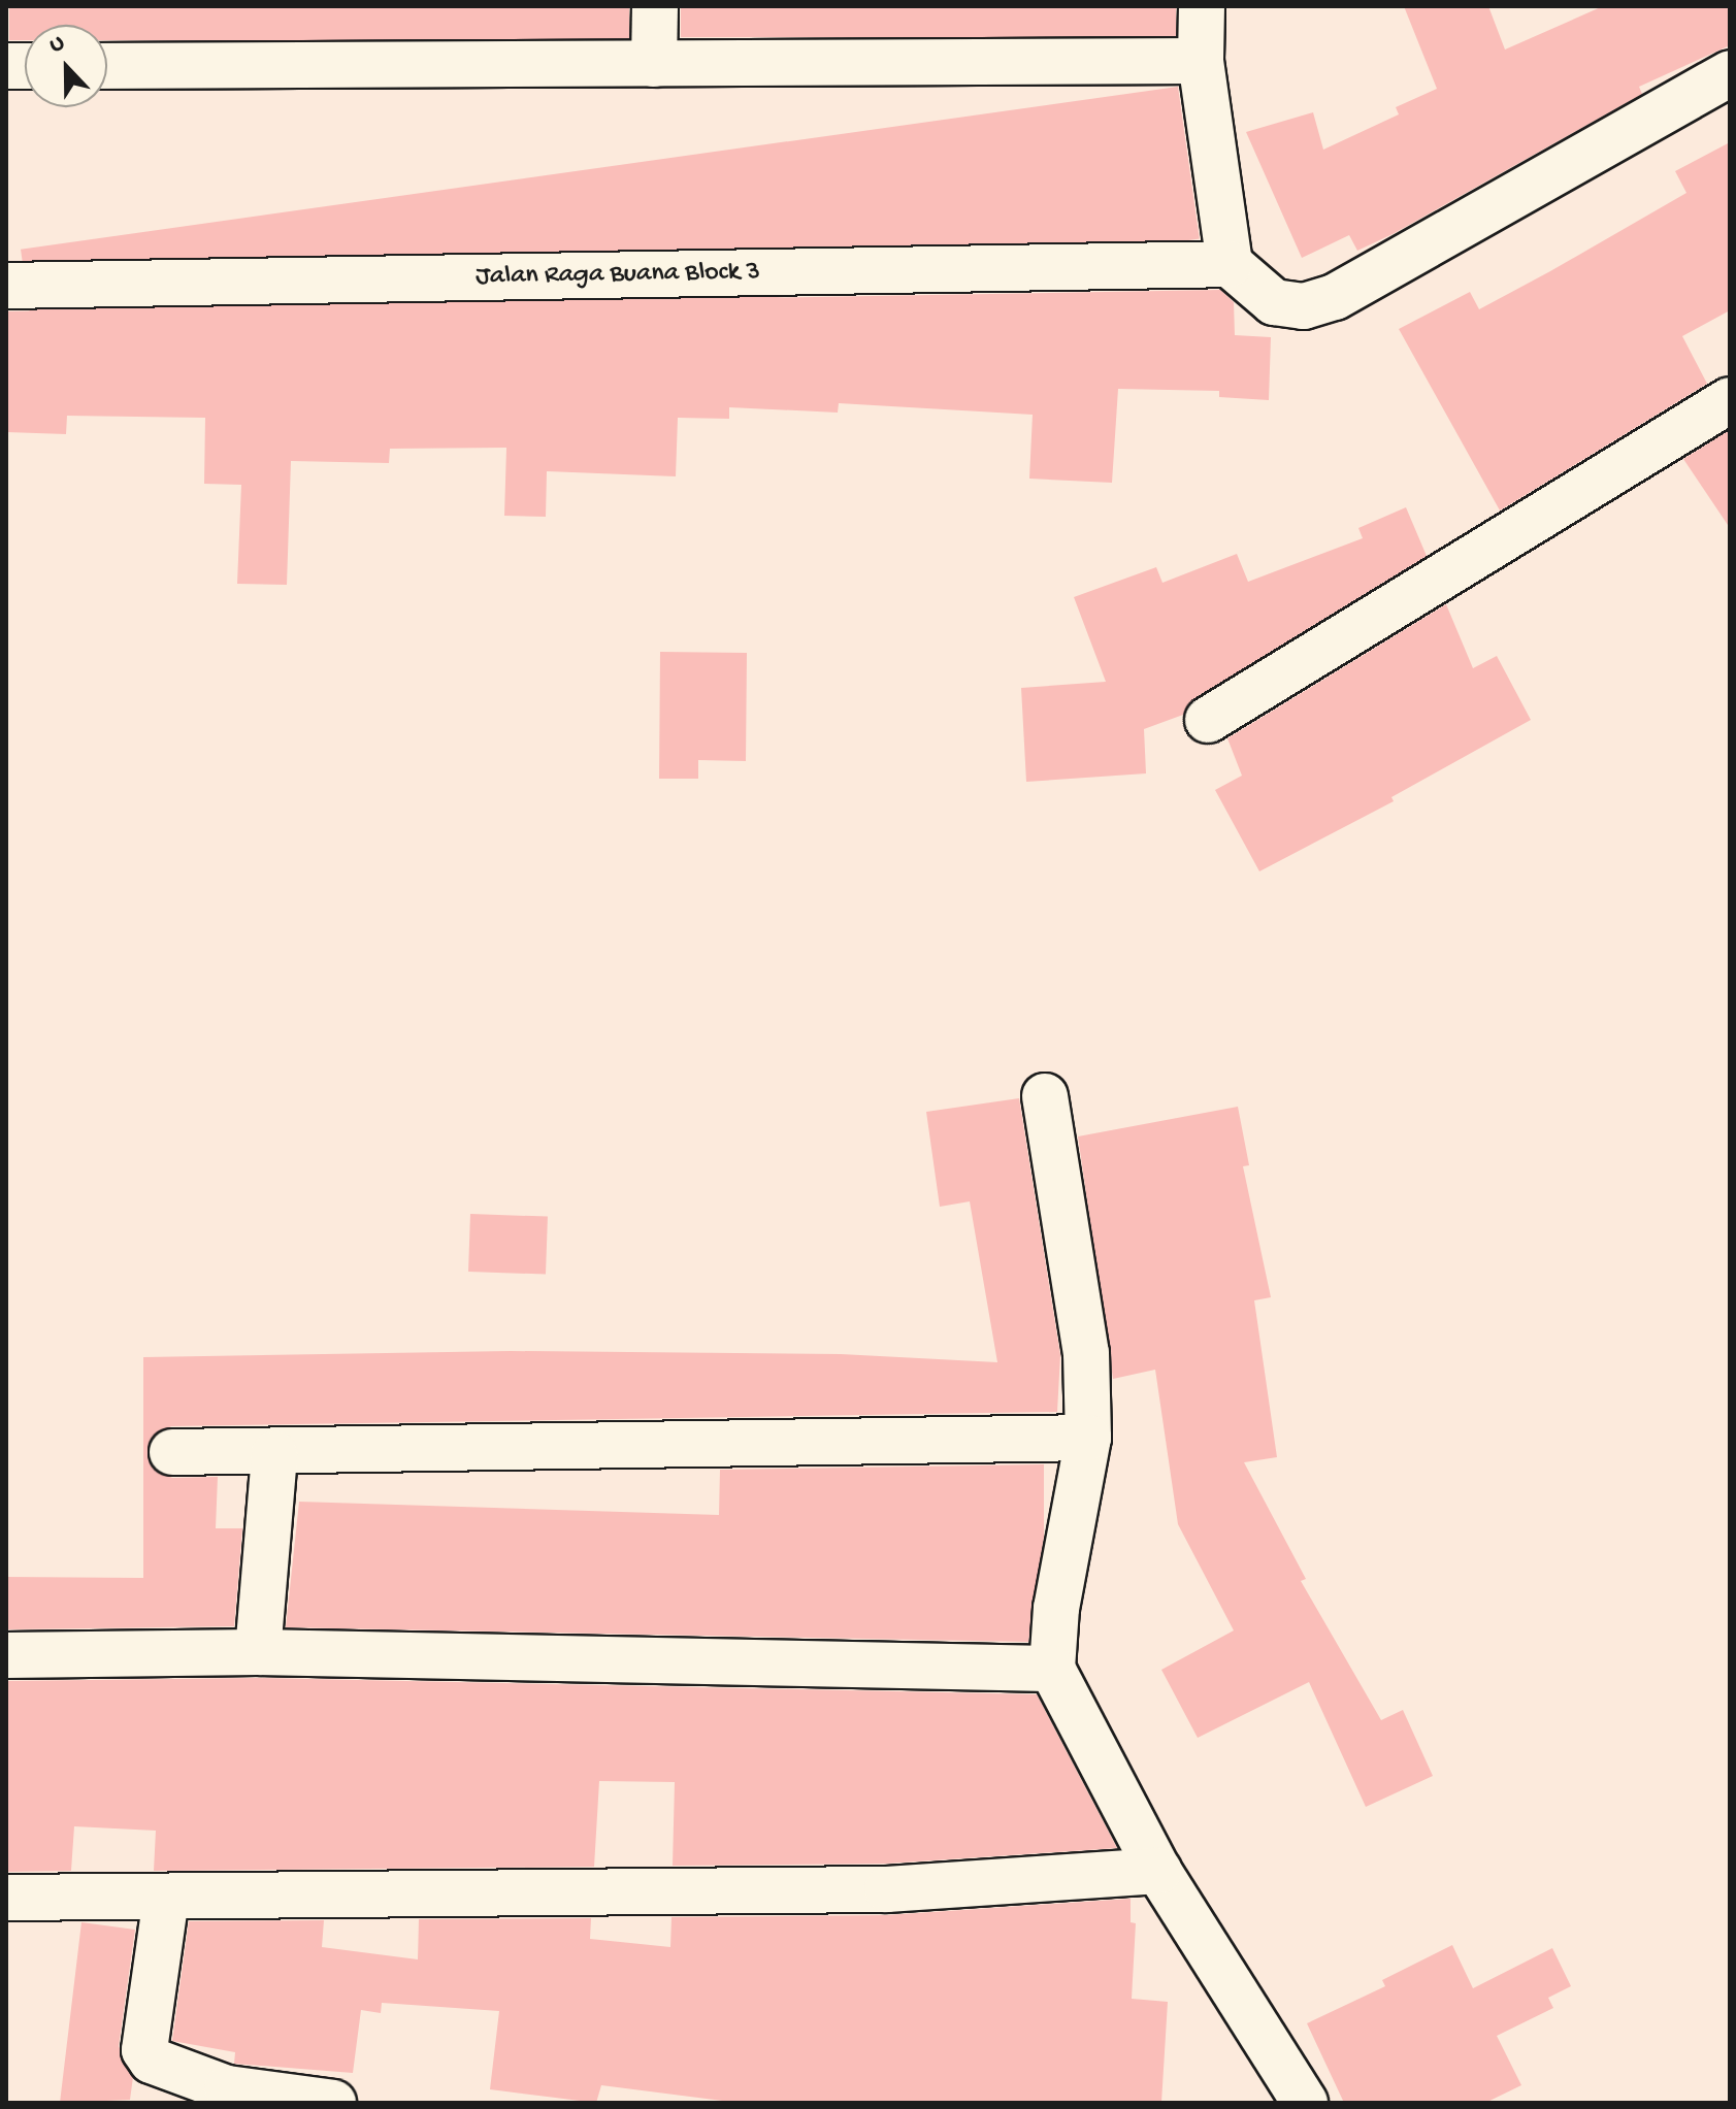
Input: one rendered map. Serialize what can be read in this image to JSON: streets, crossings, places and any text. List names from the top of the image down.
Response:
{
  "streets": {
    "street": ["Jalan Raga Buana Block 3"]
  },
  "north": "top"
}
